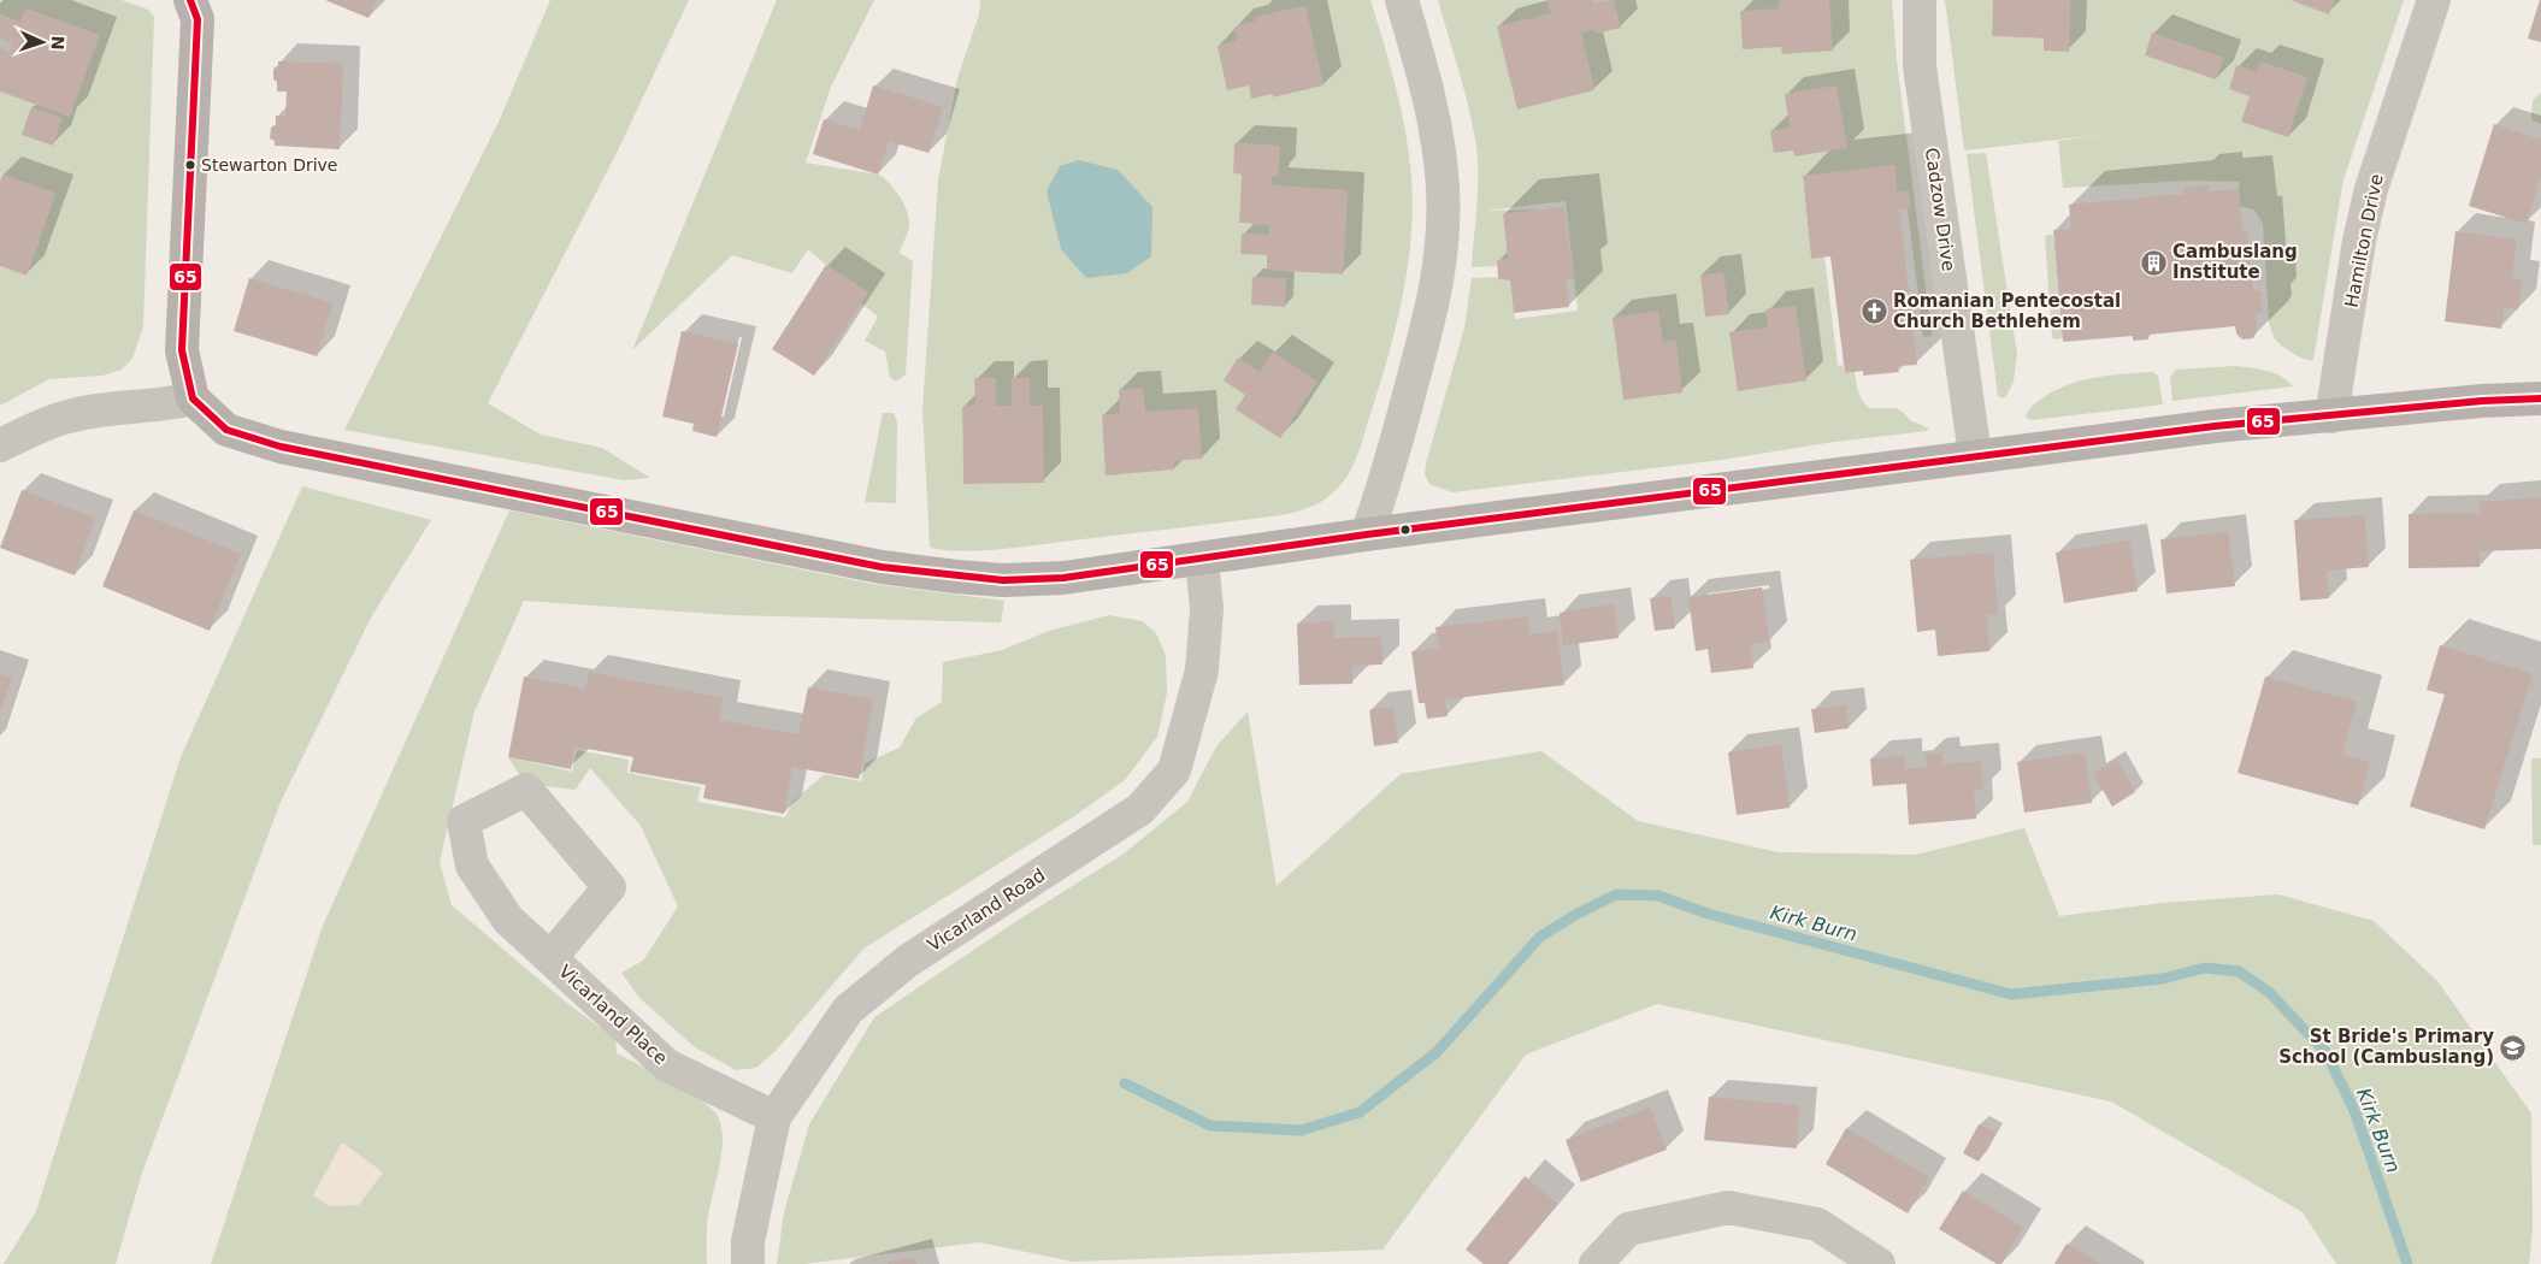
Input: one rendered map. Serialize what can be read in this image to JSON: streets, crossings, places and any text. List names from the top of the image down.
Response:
{
  "streets": {
    "street": [
      "Cadzow Drive",
      "Hamilton Drive",
      "Vicarland Road",
      "Vicarland Place"
    ]
  },
  "crossings": [
    ["Vicarland Road", "Vicarland Place"]
  ],
  "water": ["Kirk Burn"],
  "places": {
    "other": ["Stewarton Drive"],
    "building": ["Cambuslang Institute"],
    "church": ["Romanian Pentecostal Church Bethlehem"],
    "school or university": ["St Bride's Primary School (Cambuslang)"]
  },
  "lines": ["transit line 65"],
  "north": "right"
}
